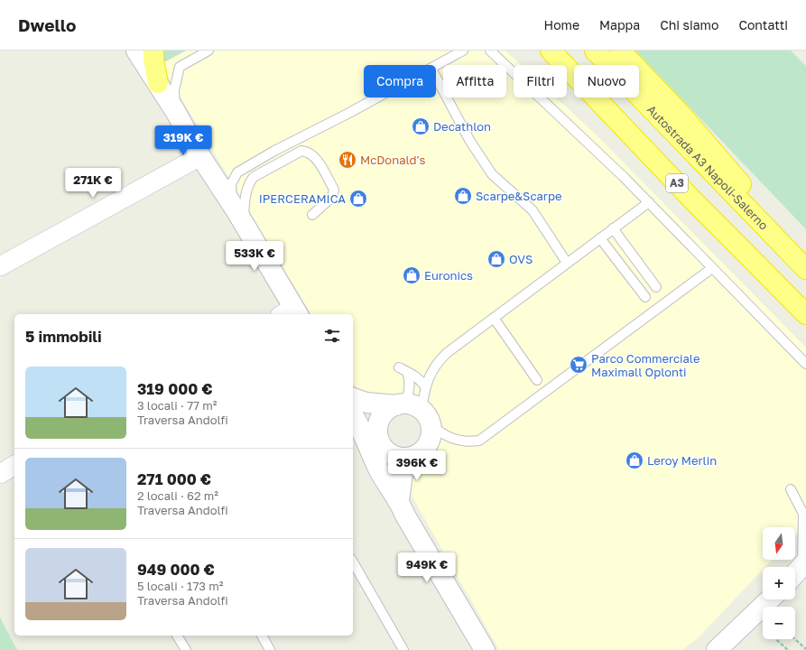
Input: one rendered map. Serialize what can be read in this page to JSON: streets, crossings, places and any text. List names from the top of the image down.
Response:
{
  "streets": {
    "highway": ["Autostrada A3 Napoli-Salerno", "A3"]
  },
  "places": {
    "shop": [
      "Decathlon",
      "Scarpe&Scarpe",
      "IPERCERAMICA",
      "OVS",
      "Euronics",
      "Leroy Merlin"
    ],
    "restaurant": ["McDonald's"],
    "supermarket": ["Parco Commerciale Maximall Oplonti"]
  },
  "north": "bottom",
  "page": {
    "header": "Dwello",
    "nav": [
      "Home",
      "Mappa",
      "Chi siamo",
      "Contatti"
    ],
    "chip": [
      "Compra",
      "Affitta",
      "Filtri",
      "Nuovo"
    ],
    "price": [
      "319K €",
      "271K €",
      "533K €",
      "396K €",
      "949K €"
    ],
    "heading": "5 immobili",
    "list": [
      {
        "name": "319 000 €",
        "note": "3 locali · 77 m² · Traversa Andolfi"
      },
      {
        "name": "271 000 €",
        "note": "2 locali · 62 m² · Traversa Andolfi"
      },
      {
        "name": "949 000 €",
        "note": "5 locali · 173 m² · Traversa Andolfi"
      }
    ],
    "map_buttons": ["+", "−"]
  }
}
